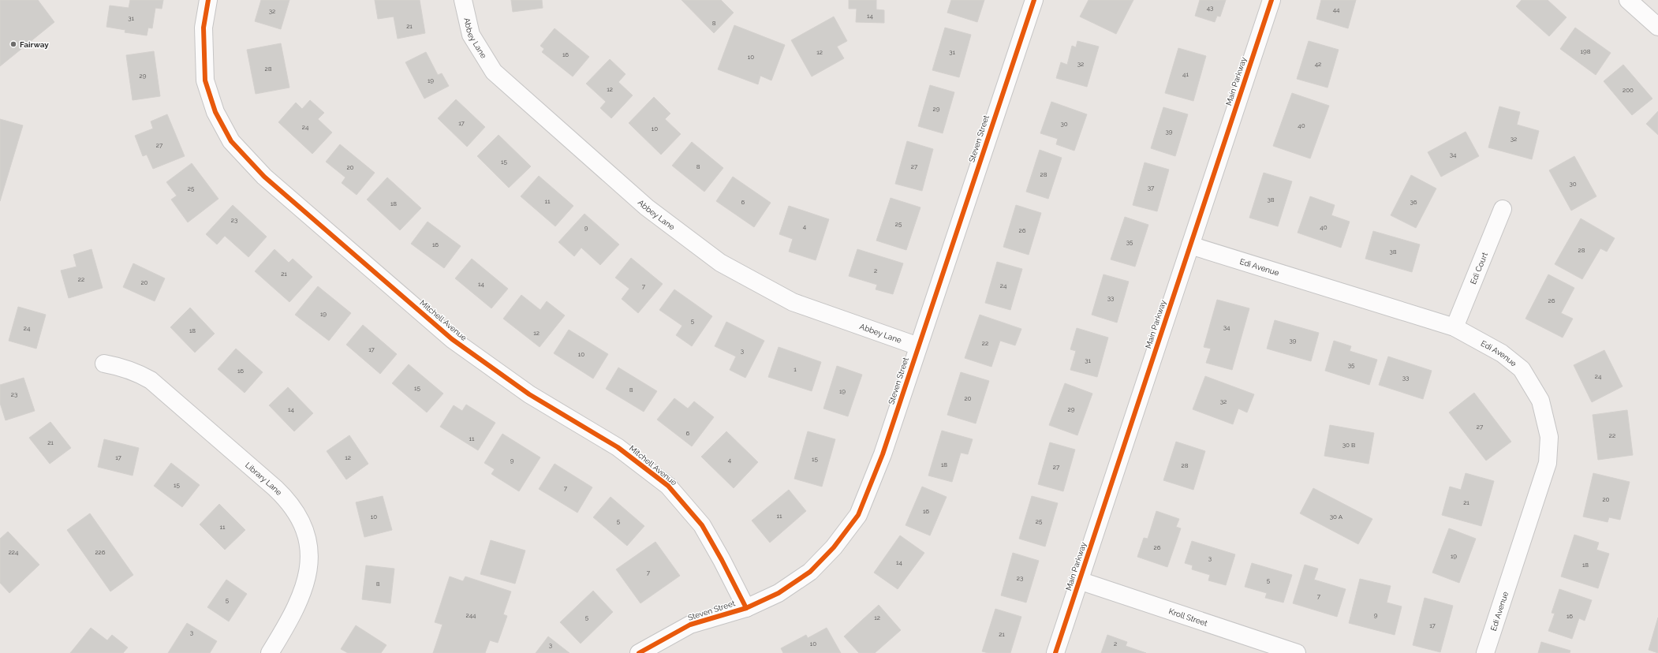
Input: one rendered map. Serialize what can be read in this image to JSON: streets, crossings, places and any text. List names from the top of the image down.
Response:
{
  "streets": {
    "street": [
      "Abbey Lane",
      "Main Parkway",
      "Steven Street",
      "Edi Avenue",
      "Edi Court",
      "Mitchell Avenue",
      "Library Lane",
      "Kroll Street"
    ]
  },
  "crossings": [
    ["Abbey Lane", "Steven Street"],
    ["Main Parkway", "Edi Avenue"],
    ["Main Parkway", "Kroll Street"],
    ["Steven Street", "Mitchell Avenue"],
    ["Edi Avenue", "Edi Court"]
  ],
  "places": ["Fairway"],
  "house_numbers": [
    "43",
    "44",
    "32",
    "14",
    "31",
    "8",
    "21",
    "198",
    "12",
    "31",
    "16",
    "10",
    "32",
    "42",
    "28",
    "41",
    "29",
    "19",
    "12",
    "200",
    "29",
    "17",
    "30",
    "40",
    "24",
    "10",
    "39",
    "32",
    "27",
    "34",
    "15",
    "8",
    "27",
    "20",
    "28",
    "30",
    "37",
    "25",
    "38",
    "11",
    "6",
    "36",
    "18",
    "23",
    "25",
    "4",
    "40",
    "9",
    "26",
    "35",
    "16",
    "28",
    "38",
    "2",
    "21",
    "22",
    "20",
    "14",
    "24",
    "7",
    "33",
    "26",
    "19",
    "5",
    "34",
    "24",
    "18",
    "12",
    "39",
    "22",
    "17",
    "3",
    "10",
    "31",
    "35",
    "1",
    "16",
    "24",
    "33",
    "15",
    "8",
    "19",
    "23",
    "20",
    "32",
    "14",
    "29",
    "27",
    "6",
    "22",
    "11",
    "21",
    "30 B",
    "17",
    "12",
    "15",
    "4",
    "9",
    "18",
    "28",
    "27",
    "15",
    "7",
    "20",
    "21",
    "16",
    "11",
    "10",
    "30 A",
    "5",
    "25",
    "11",
    "26",
    "224",
    "226",
    "19",
    "3",
    "14",
    "18",
    "7",
    "23",
    "5",
    "8",
    "7",
    "5",
    "244",
    "9",
    "16",
    "5",
    "12",
    "17",
    "3",
    "21",
    "10",
    "2",
    "3"
  ]
}
